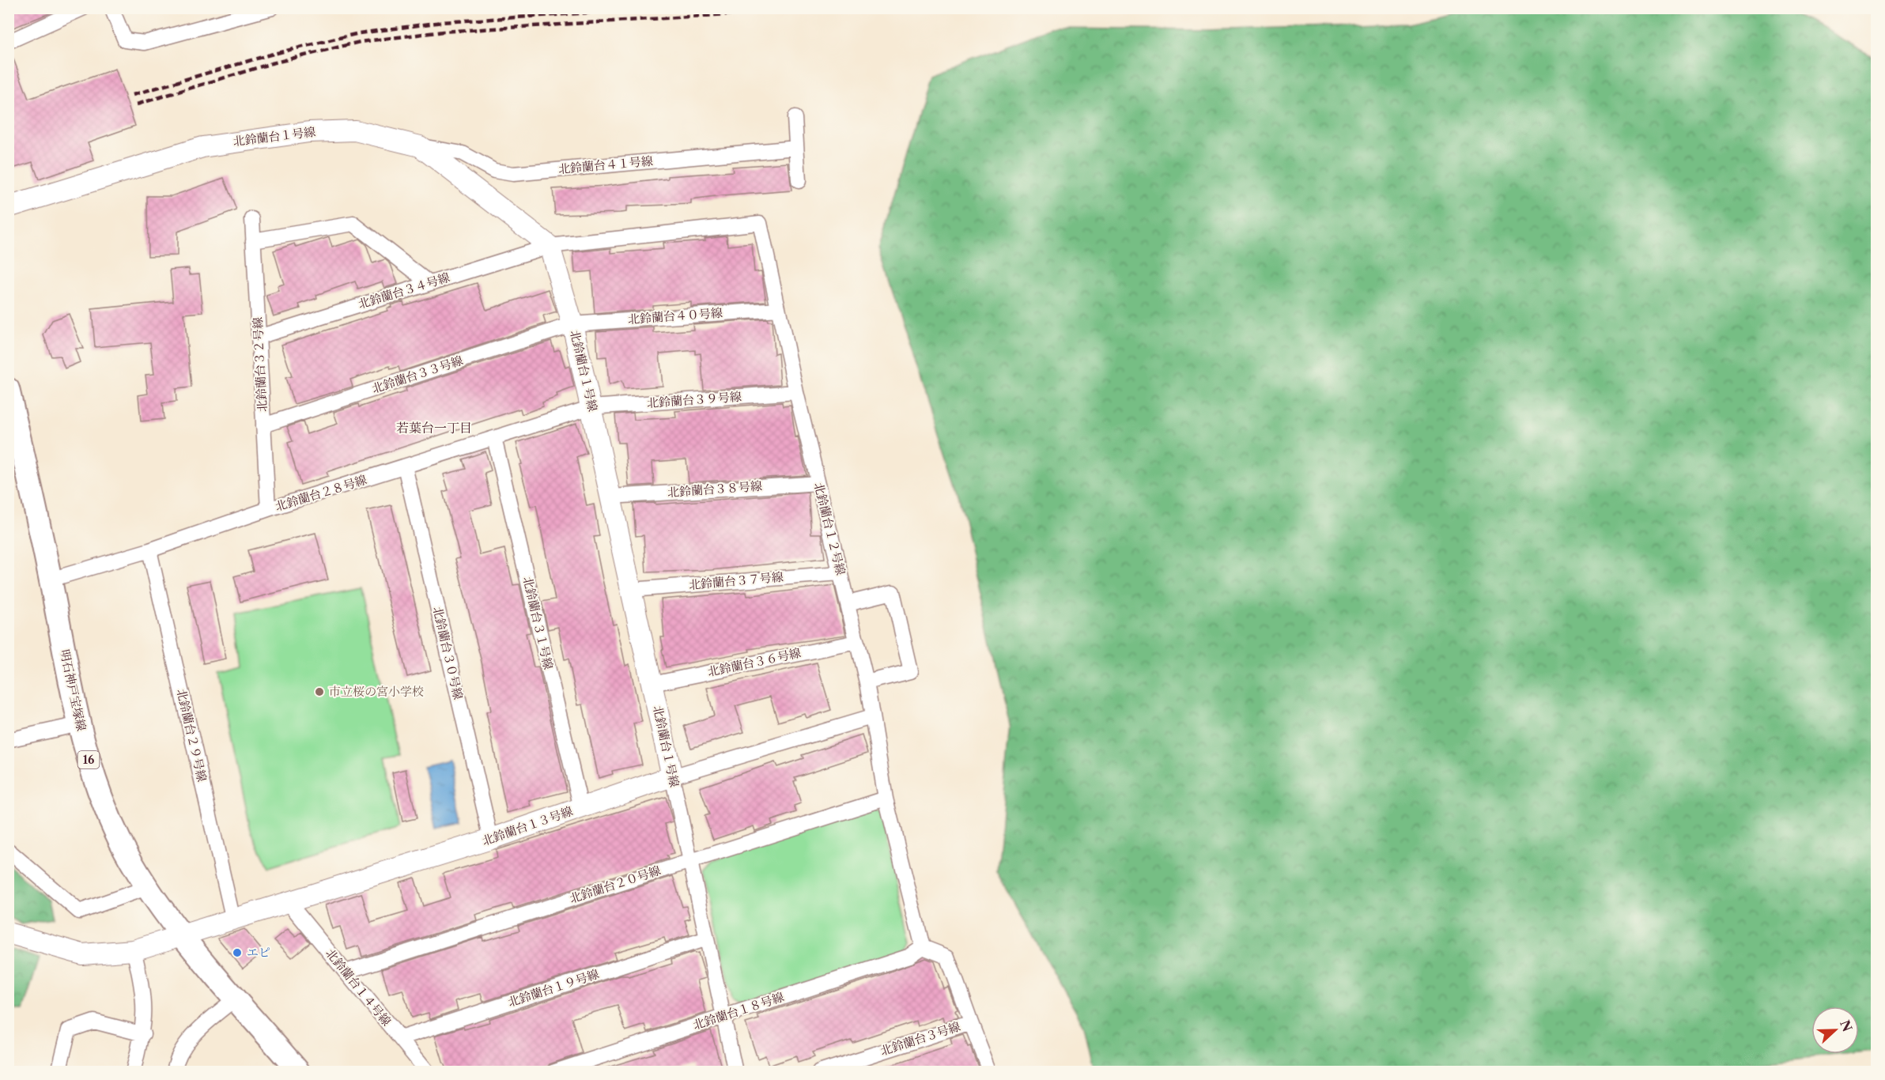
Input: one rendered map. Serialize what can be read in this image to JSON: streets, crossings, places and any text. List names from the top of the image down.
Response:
{
  "streets": {
    "main road": ["明石神戸宝塚線", "16"],
    "street": [
      "北鈴蘭台１号線",
      "北鈴蘭台４１号線",
      "北鈴蘭台３４号線",
      "北鈴蘭台４０号線",
      "北鈴蘭台３２号線",
      "北鈴蘭台３３号線",
      "北鈴蘭台３９号線",
      "北鈴蘭台３８号線",
      "北鈴蘭台２８号線",
      "北鈴蘭台１２号線",
      "北鈴蘭台３７号線",
      "北鈴蘭台３１号線",
      "北鈴蘭台３０号線",
      "北鈴蘭台３６号線",
      "北鈴蘭台２９号線",
      "北鈴蘭台１３号線",
      "北鈴蘭台２０号線",
      "北鈴蘭台１４号線",
      "北鈴蘭台１９号線",
      "北鈴蘭台１８号線",
      "北鈴蘭台３号線"
    ]
  },
  "crossings": [
    ["北鈴蘭台１号線", "北鈴蘭台４１号線"],
    ["北鈴蘭台１号線", "北鈴蘭台３４号線"],
    ["北鈴蘭台１号線", "北鈴蘭台４０号線"],
    ["北鈴蘭台１号線", "北鈴蘭台３３号線"],
    ["北鈴蘭台１号線", "北鈴蘭台３９号線"],
    ["北鈴蘭台１号線", "北鈴蘭台３８号線"],
    ["北鈴蘭台１号線", "北鈴蘭台２８号線"],
    ["北鈴蘭台１号線", "北鈴蘭台１２号線"],
    ["北鈴蘭台１号線", "北鈴蘭台３７号線"],
    ["北鈴蘭台１号線", "北鈴蘭台３６号線"],
    ["北鈴蘭台１号線", "北鈴蘭台１３号線"],
    ["北鈴蘭台１号線", "北鈴蘭台２０号線"],
    ["北鈴蘭台１号線", "北鈴蘭台１９号線"],
    ["北鈴蘭台１号線", "北鈴蘭台１８号線"],
    ["北鈴蘭台３４号線", "北鈴蘭台３２号線"],
    ["北鈴蘭台３４号線", "北鈴蘭台１２号線"],
    ["北鈴蘭台４０号線", "北鈴蘭台３３号線"],
    ["北鈴蘭台４０号線", "北鈴蘭台１２号線"],
    ["北鈴蘭台３２号線", "北鈴蘭台３３号線"],
    ["北鈴蘭台３２号線", "北鈴蘭台２８号線"],
    ["北鈴蘭台３９号線", "北鈴蘭台２８号線"],
    ["北鈴蘭台３９号線", "北鈴蘭台１２号線"],
    ["北鈴蘭台３８号線", "北鈴蘭台１２号線"],
    ["北鈴蘭台２８号線", "北鈴蘭台３１号線"],
    ["北鈴蘭台２８号線", "北鈴蘭台３０号線"],
    ["北鈴蘭台２８号線", "明石神戸宝塚線"],
    ["北鈴蘭台２８号線", "北鈴蘭台２９号線"],
    ["北鈴蘭台１２号線", "北鈴蘭台３７号線"],
    ["北鈴蘭台１２号線", "北鈴蘭台３６号線"],
    ["北鈴蘭台１２号線", "北鈴蘭台１３号線"],
    ["北鈴蘭台１２号線", "北鈴蘭台２０号線"],
    ["北鈴蘭台１２号線", "北鈴蘭台１８号線"],
    ["北鈴蘭台３１号線", "北鈴蘭台１３号線"],
    ["北鈴蘭台３０号線", "北鈴蘭台１３号線"],
    ["明石神戸宝塚線", "北鈴蘭台１３号線"],
    ["北鈴蘭台２９号線", "北鈴蘭台１３号線"],
    ["北鈴蘭台１３号線", "北鈴蘭台１４号線"],
    ["北鈴蘭台２０号線", "北鈴蘭台１４号線"],
    ["北鈴蘭台１４号線", "北鈴蘭台１９号線"]
  ],
  "districts": ["若葉台一丁目"],
  "places": ["市立桜の宮小学校", "エピ"],
  "north": "right"
}
